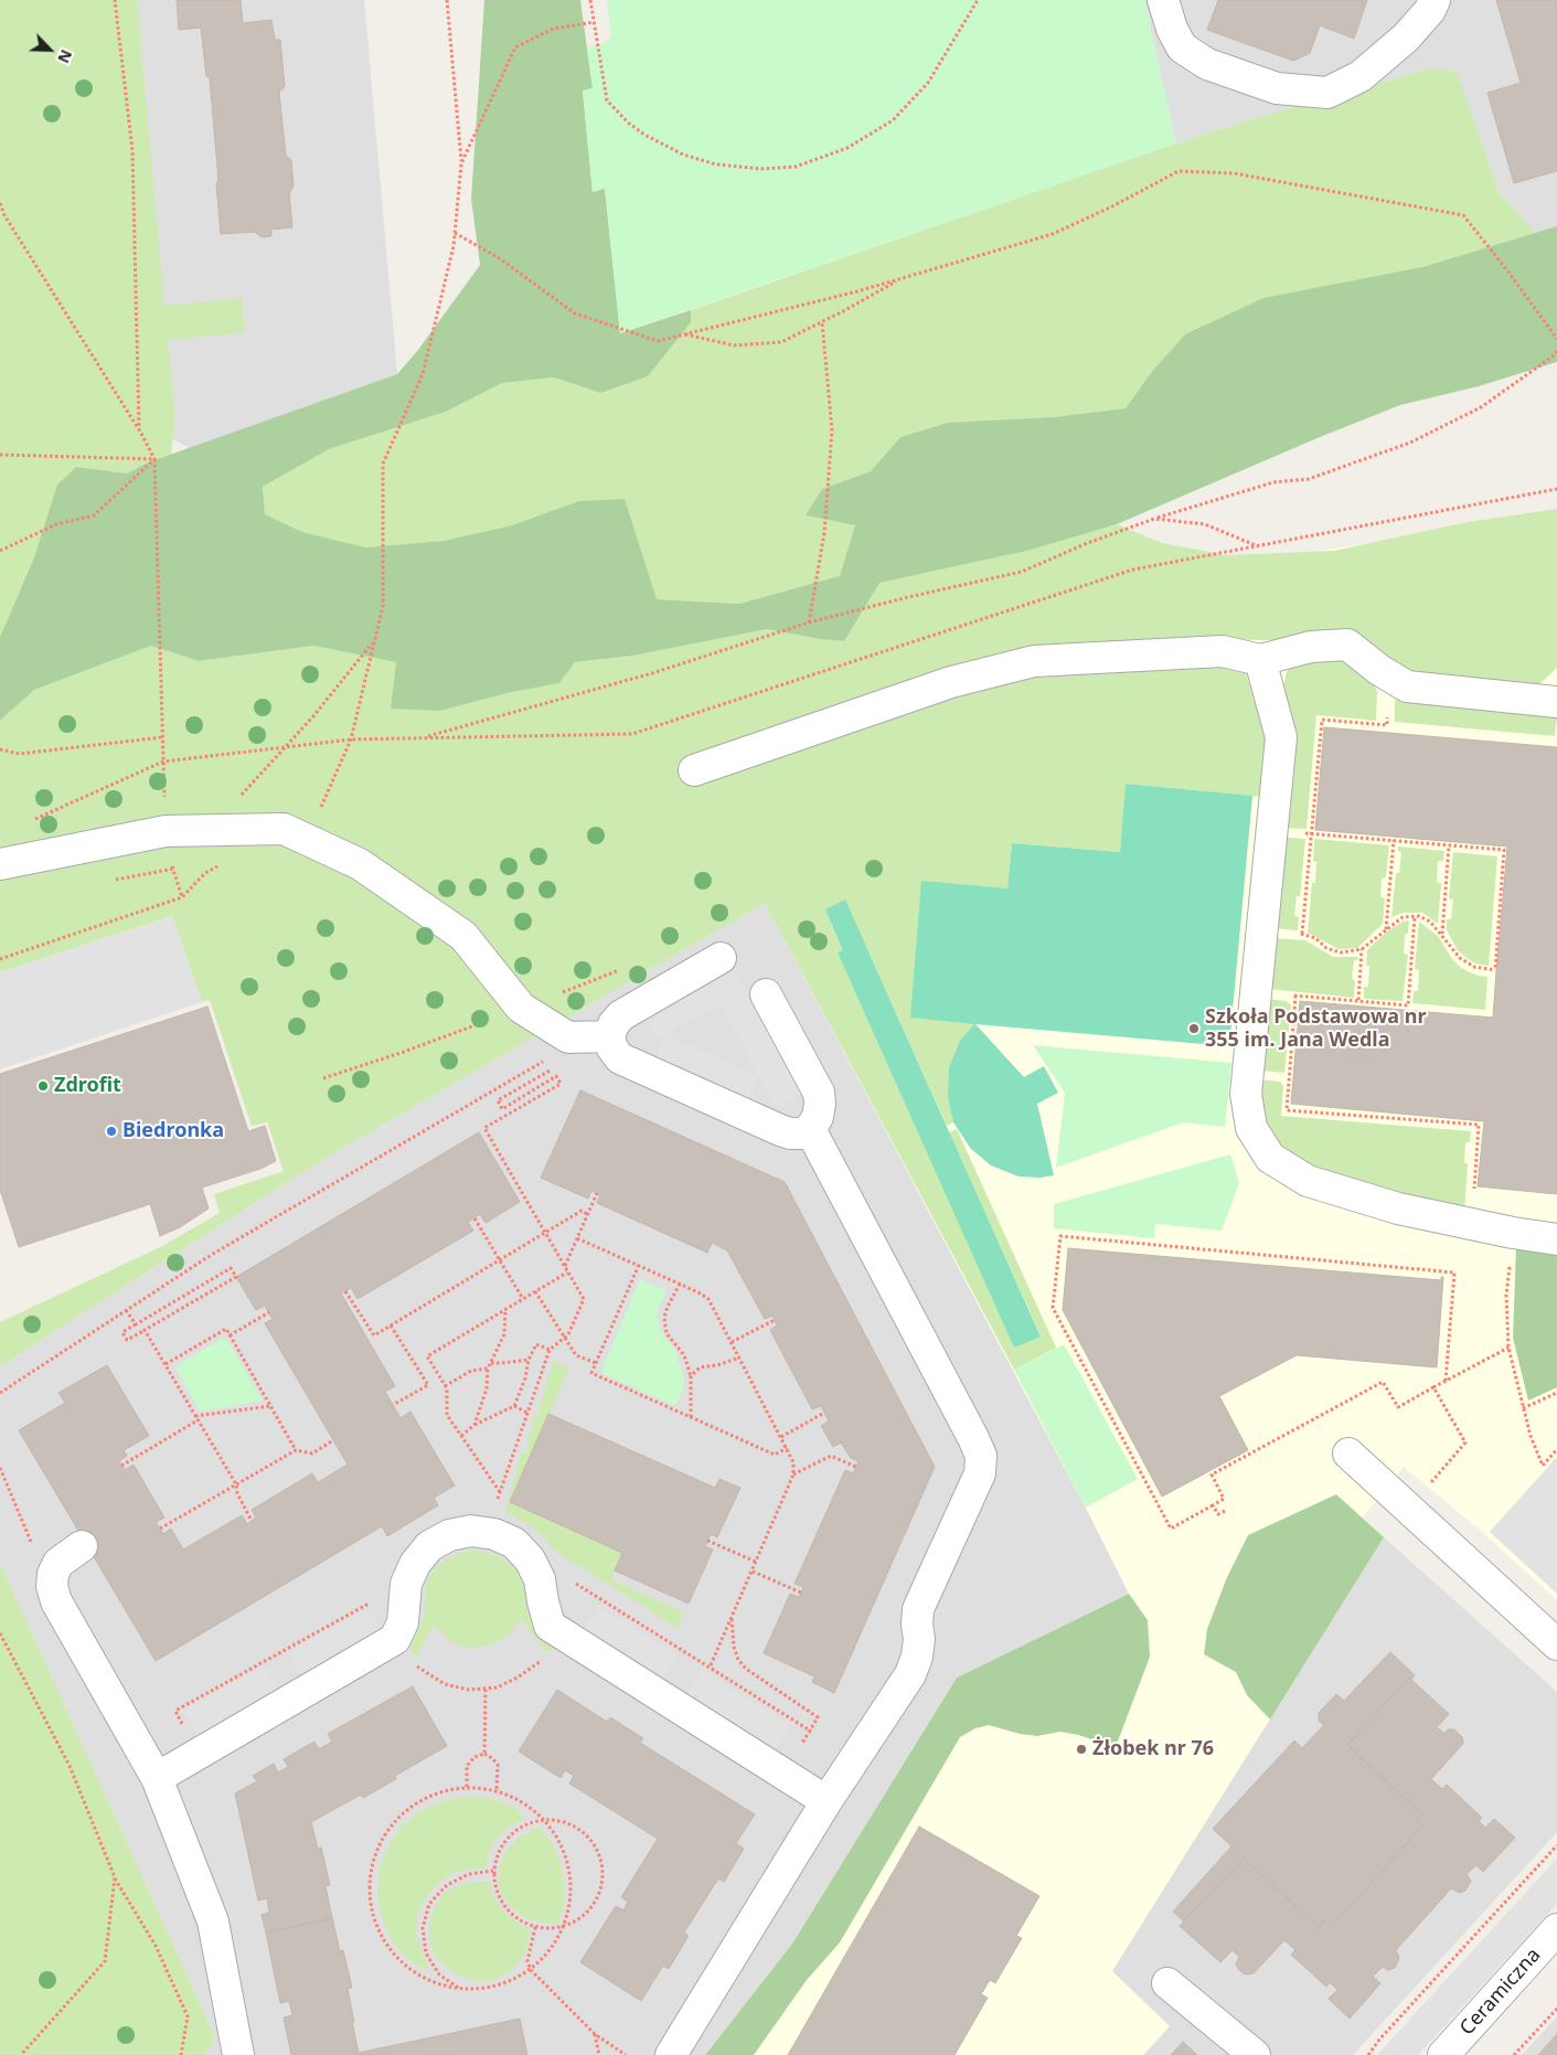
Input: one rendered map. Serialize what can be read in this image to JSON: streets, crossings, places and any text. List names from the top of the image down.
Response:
{
  "streets": {
    "street": ["Ceramiczna"]
  },
  "places": [
    "Szkoła Podstawowa nr 355 im. Jana Wedla",
    "Zdrofit",
    "Biedronka",
    "Żłobek nr 76"
  ],
  "north": "bottom right"
}
